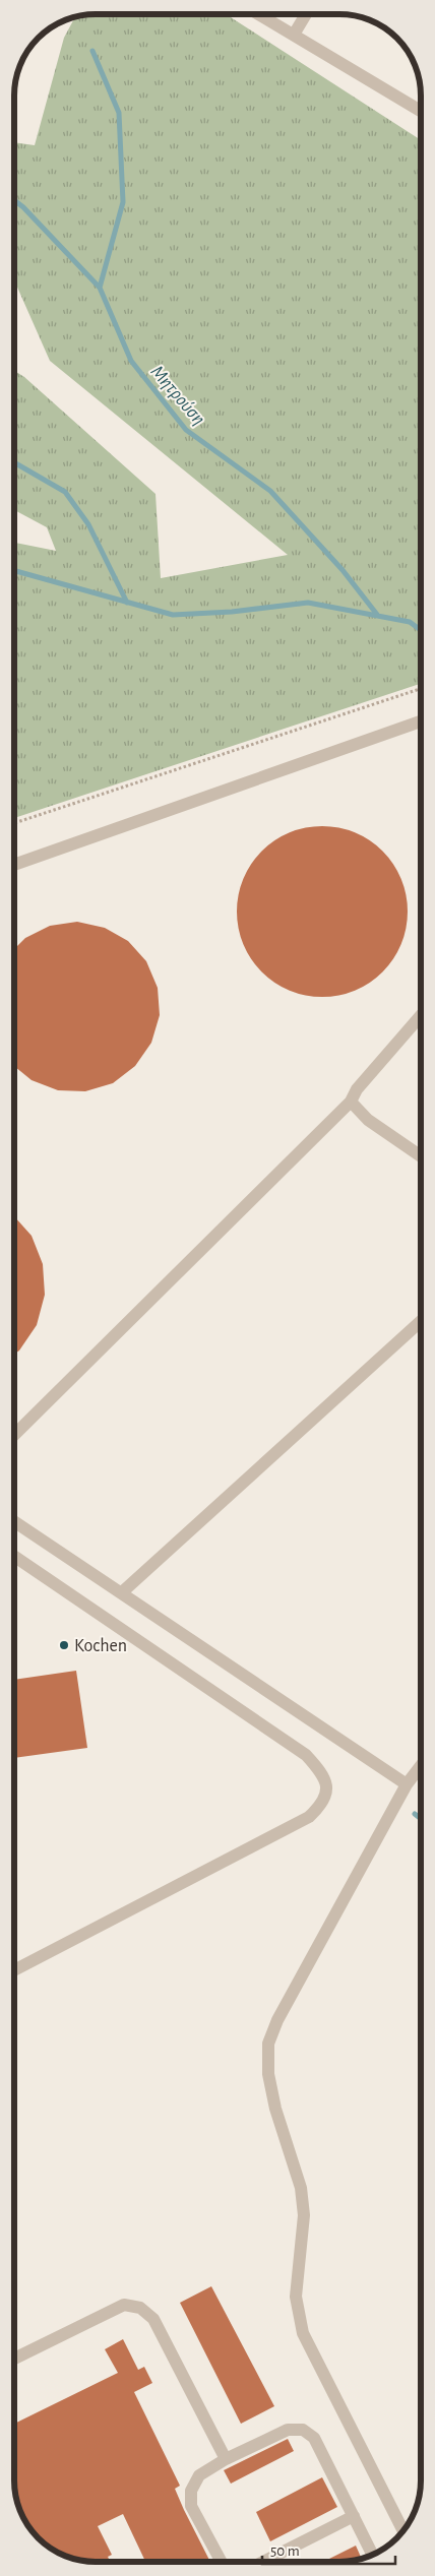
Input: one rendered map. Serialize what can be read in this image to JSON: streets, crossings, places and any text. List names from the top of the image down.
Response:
{
  "water": ["Μητρούση"],
  "places": ["Kochen"],
  "scale_bar": "50 m"
}
